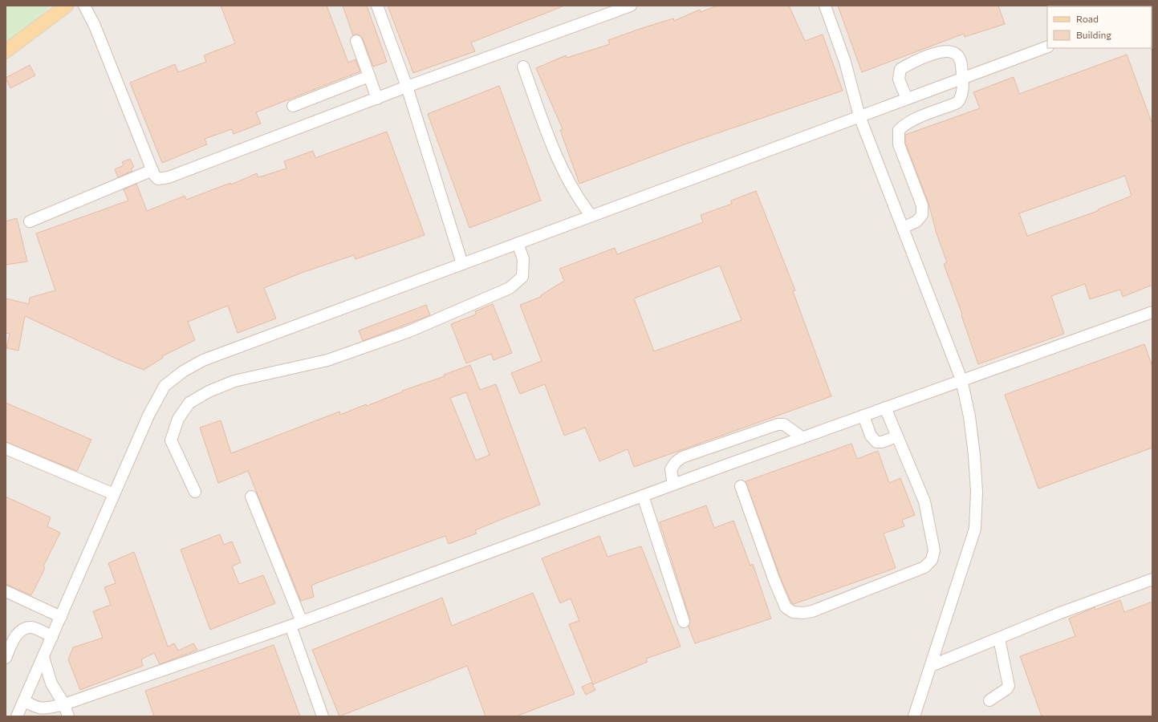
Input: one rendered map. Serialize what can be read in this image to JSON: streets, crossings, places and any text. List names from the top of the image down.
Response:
{
  "legend": ["Road", "Building"]
}
